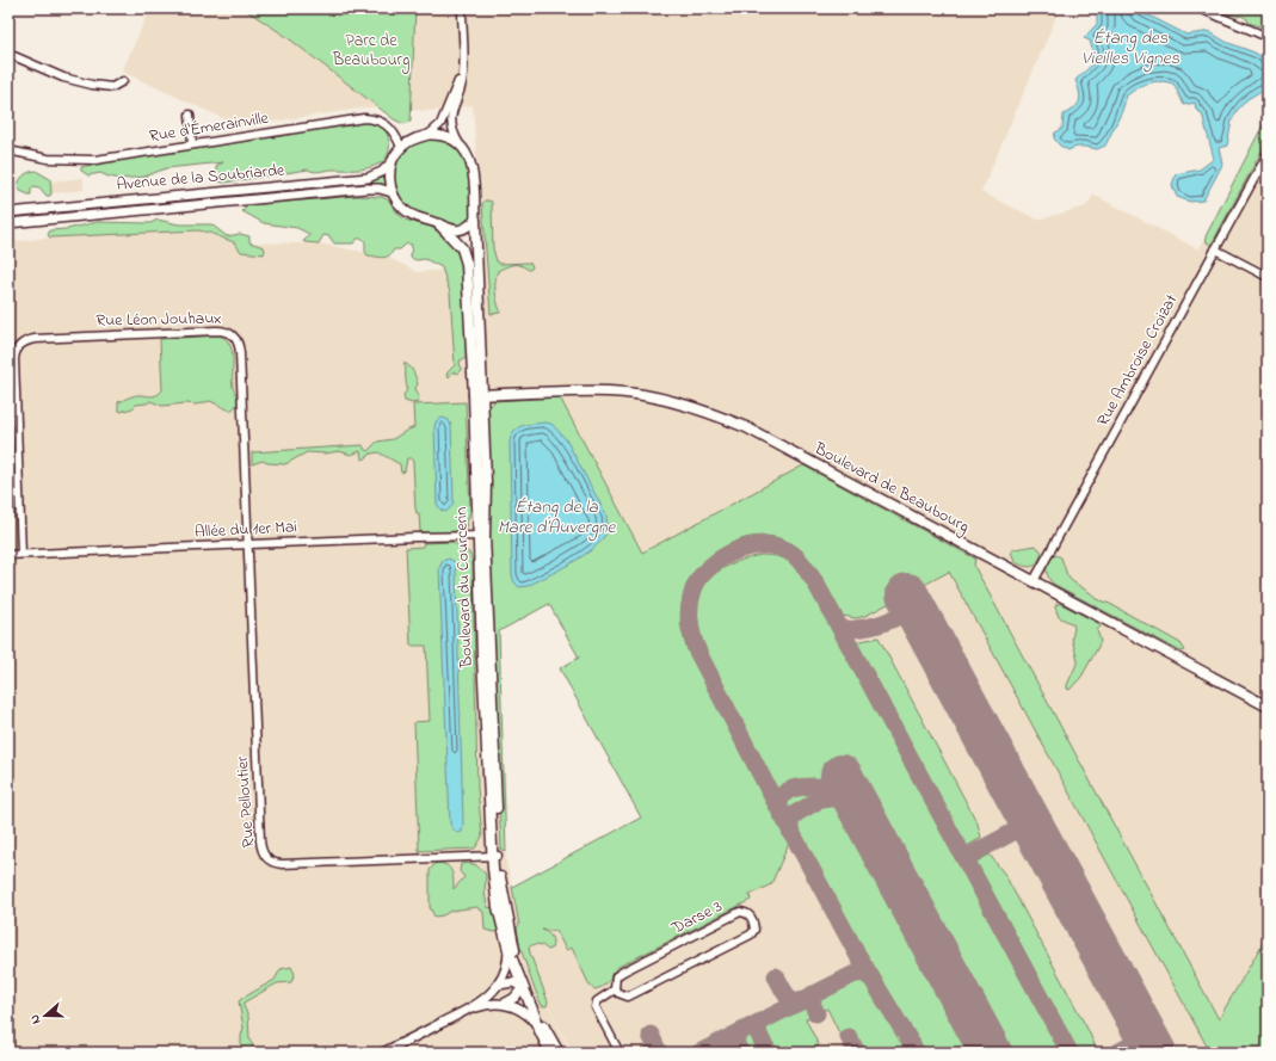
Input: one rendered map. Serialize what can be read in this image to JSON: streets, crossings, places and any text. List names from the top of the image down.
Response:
{
  "streets": {
    "main road": ["Boulevard de Beaubourg", "Boulevard du Courcerin"],
    "street": [
      "Rue d'Émerainville",
      "Avenue de la Soubriarde",
      "Rue Léon Jouhaux",
      "Rue Ambroise Croizat",
      "Allée du 1er Mai",
      "Rue Pelloutier",
      "Darse 3"
    ]
  },
  "crossings": [
    ["Rue d'Émerainville", "Avenue de la Soubriarde"],
    ["Rue d'Émerainville", "Boulevard du Courcerin"],
    ["Avenue de la Soubriarde", "Boulevard du Courcerin"],
    ["Rue Léon Jouhaux", "Allée du 1er Mai"],
    ["Rue Léon Jouhaux", "Rue Pelloutier"],
    ["Rue Ambroise Croizat", "Boulevard de Beaubourg"],
    ["Boulevard de Beaubourg", "Boulevard du Courcerin"],
    ["Allée du 1er Mai", "Boulevard du Courcerin"],
    ["Allée du 1er Mai", "Rue Pelloutier"],
    ["Boulevard du Courcerin", "Rue Pelloutier"]
  ],
  "water": ["Étang des Vieilles Vignes", "Étang de la Mare d’Auvergne"],
  "parks": ["Parc de Beaubourg"],
  "north": "left"
}
